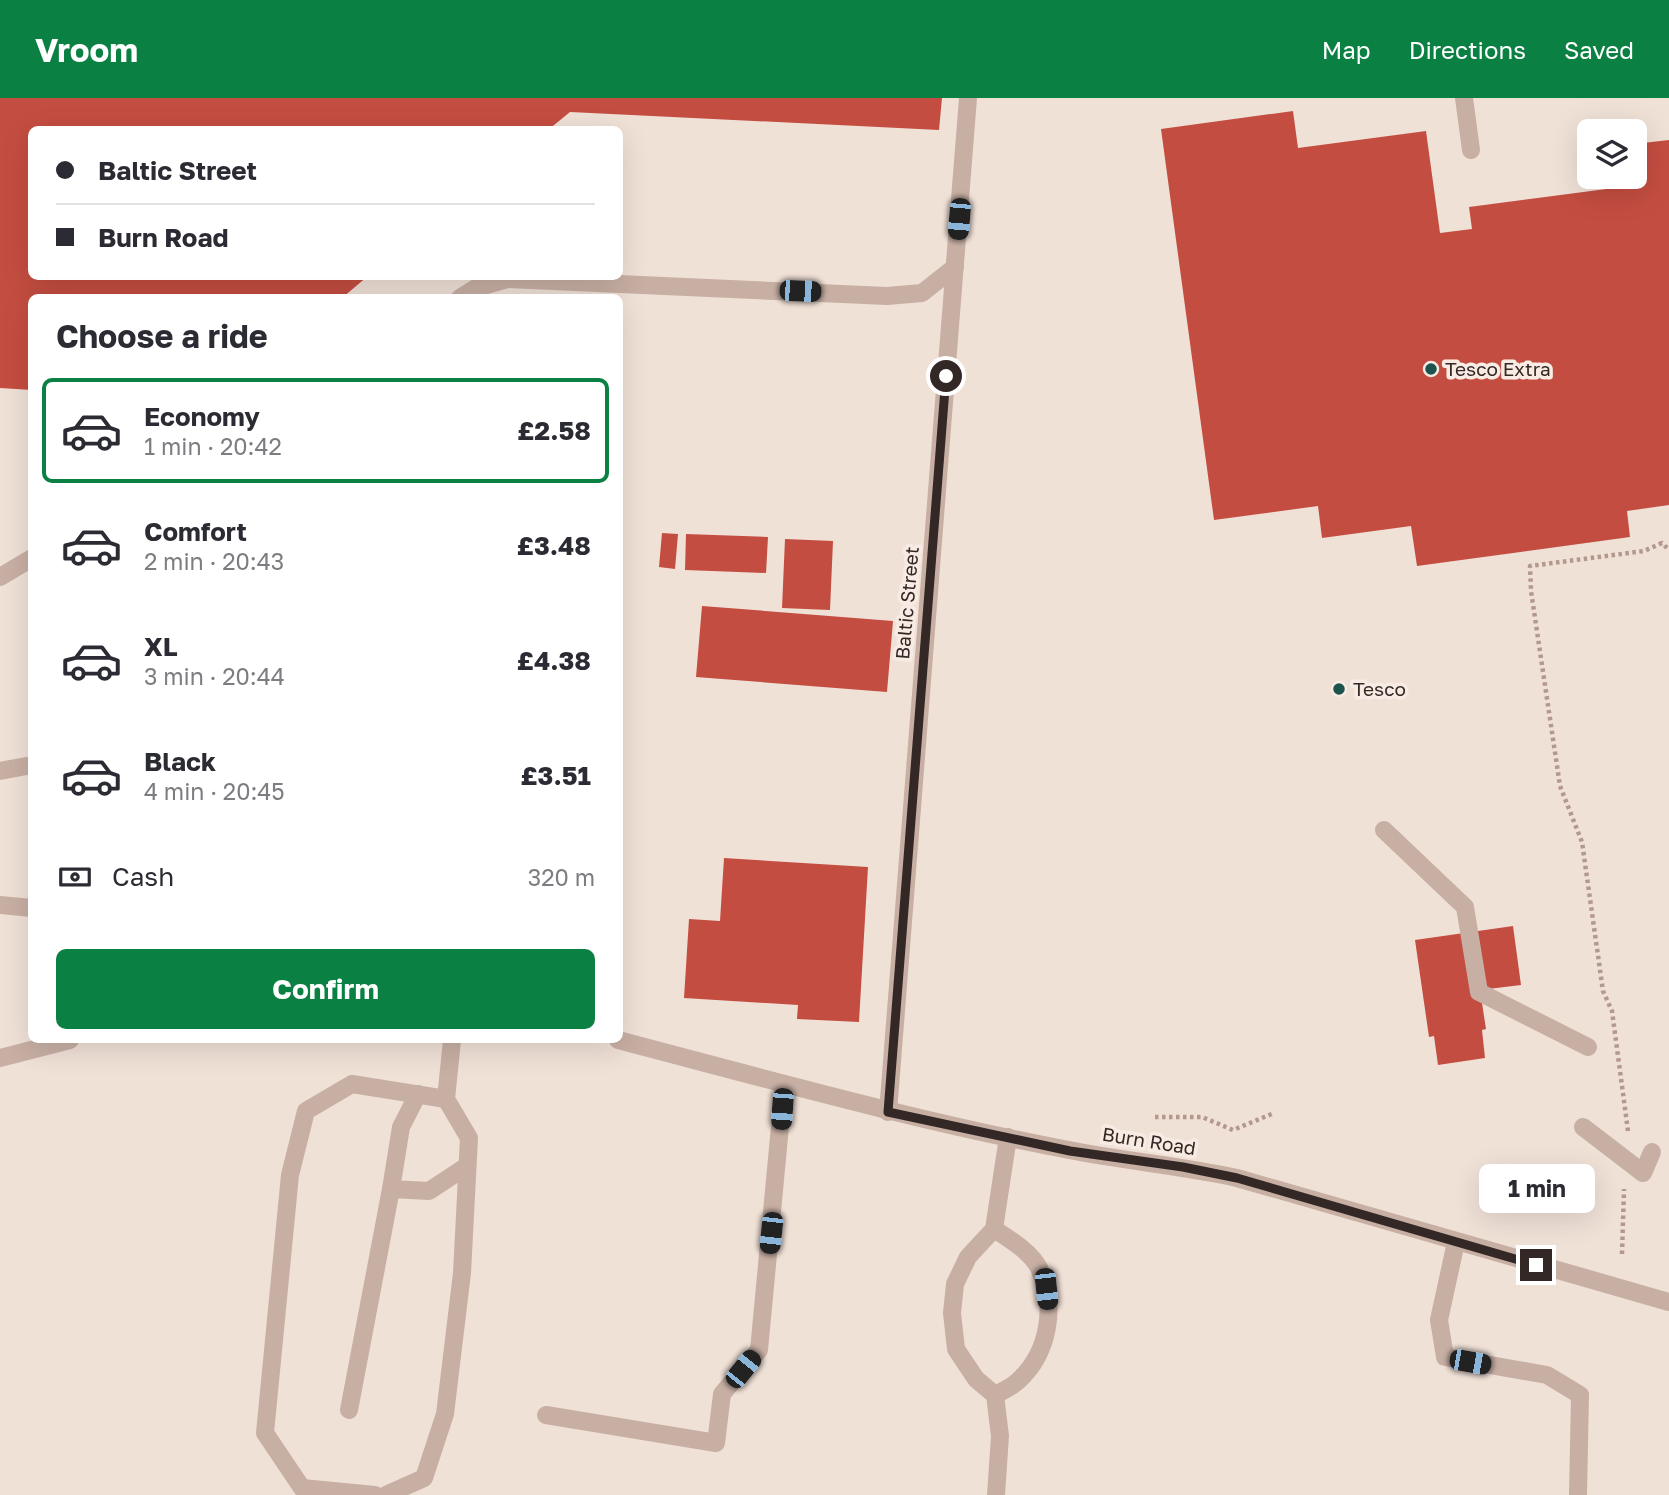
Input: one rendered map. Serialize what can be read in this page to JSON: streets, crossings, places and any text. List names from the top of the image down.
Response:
{
  "streets": {
    "street": ["Baltic Street", "Burn Road"]
  },
  "crossings": [
    ["Baltic Street", "Burn Road"]
  ],
  "places": ["Tesco Extra", "Tesco"],
  "page": {
    "header": "Vroom",
    "nav": ["Map", "Directions", "Saved"],
    "banner": ["Baltic Street", "Burn Road"],
    "heading": "Choose a ride",
    "list": [
      {
        "name": "Economy",
        "note": "1 min · 20:42",
        "value": "£2.58"
      },
      {
        "name": "Comfort",
        "note": "2 min · 20:43",
        "value": "£3.48"
      },
      {
        "name": "XL",
        "note": "3 min · 20:44",
        "value": "£4.38"
      },
      {
        "name": "Black",
        "note": "4 min · 20:45",
        "value": "£3.51"
      }
    ],
    "pay": ["Cash", "320 m"],
    "buttons": "Confirm",
    "bubble": "1 min"
  }
}
